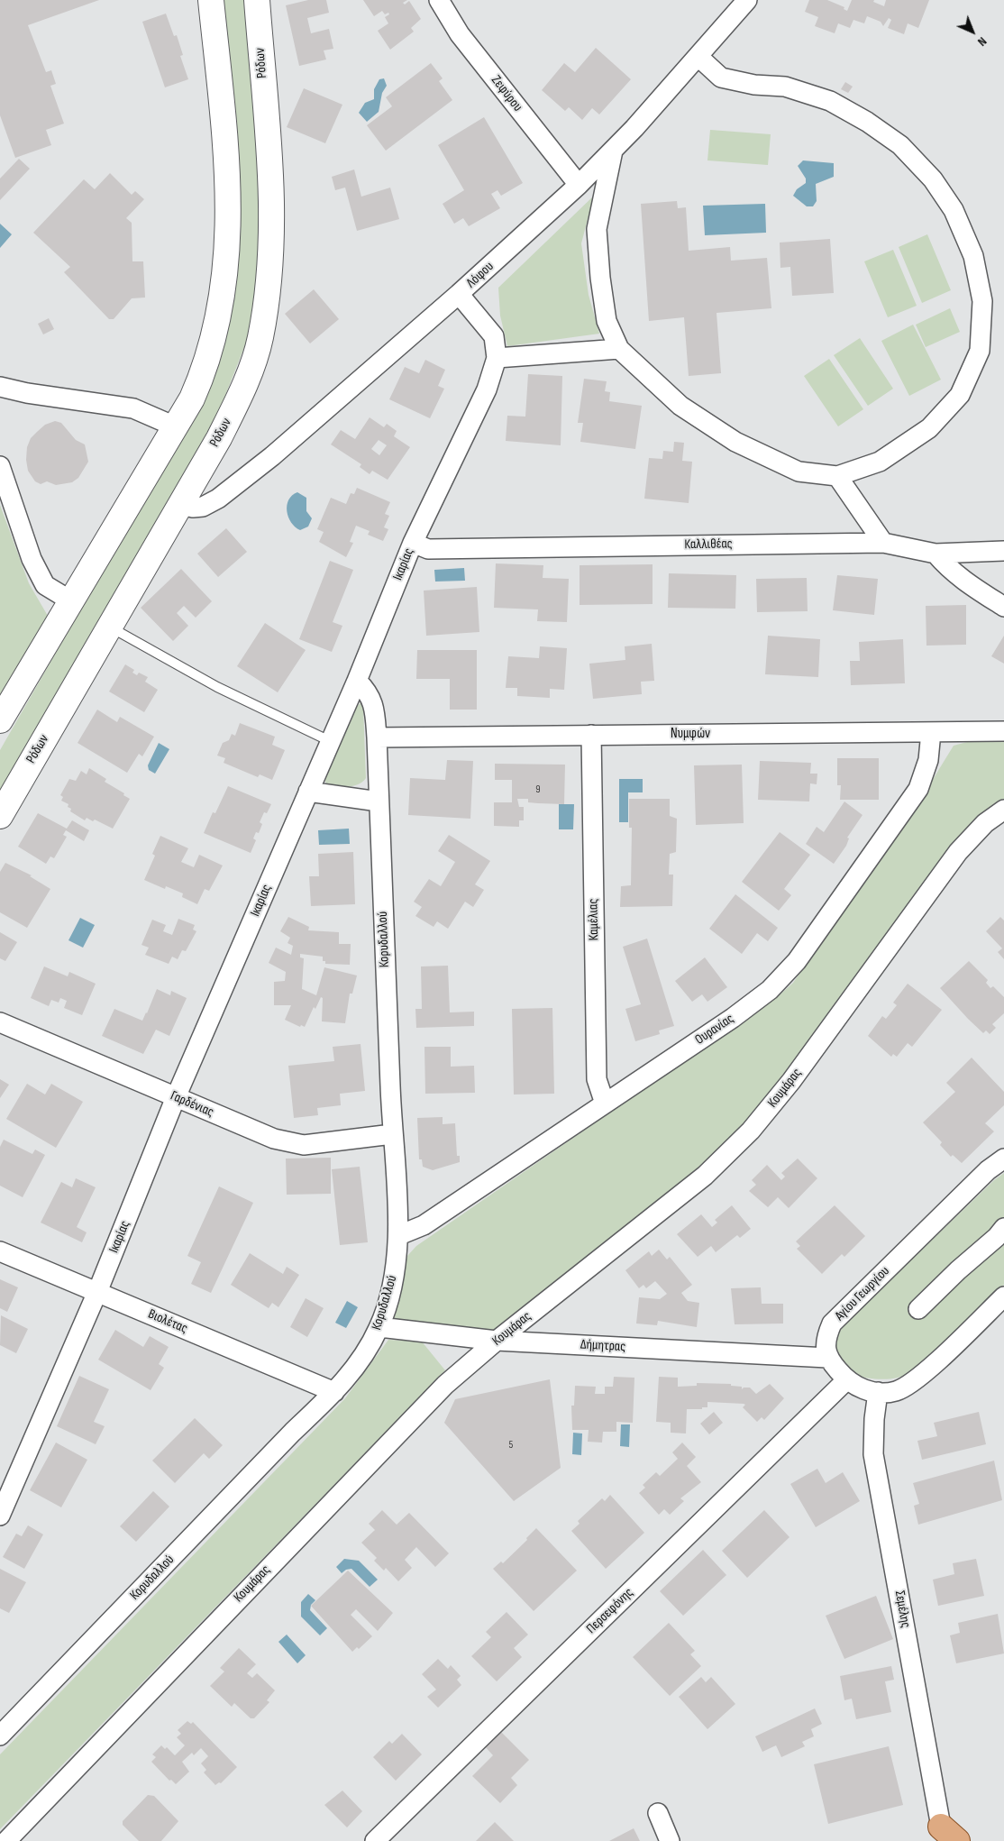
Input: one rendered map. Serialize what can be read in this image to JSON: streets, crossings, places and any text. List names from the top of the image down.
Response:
{
  "streets": {
    "street": [
      "Ρόδων",
      "Ζεφύρου",
      "Λόφου",
      "Καλλιθέας",
      "Ικαρίας",
      "Νυμφών",
      "Καμέλιας",
      "Κορυδαλλού",
      "Ουρανίας",
      "Κουμάρας",
      "Γαρδένιας",
      "Αγίου Γεωργίου",
      "Βιολέτας",
      "Δήμητρας",
      "Σεμέλης",
      "Περσεφόνης"
    ]
  },
  "crossings": [
    ["Ρόδων", "Λόφου"],
    ["Ζεφύρου", "Λόφου"],
    ["Λόφου", "Ικαρίας"],
    ["Καλλιθέας", "Ικαρίας"],
    ["Ικαρίας", "Κορυδαλλού"],
    ["Ικαρίας", "Γαρδένιας"],
    ["Ικαρίας", "Βιολέτας"],
    ["Νυμφών", "Καμέλιας"],
    ["Νυμφών", "Κορυδαλλού"],
    ["Νυμφών", "Ουρανίας"],
    ["Καμέλιας", "Ουρανίας"],
    ["Κορυδαλλού", "Ουρανίας"],
    ["Κορυδαλλού", "Γαρδένιας"],
    ["Κορυδαλλού", "Βιολέτας"],
    ["Κορυδαλλού", "Δήμητρας"],
    ["Κουμάρας", "Δήμητρας"],
    ["Αγίου Γεωργίου", "Δήμητρας"]
  ],
  "house_numbers": ["9", "5"],
  "north": "bottom right"
}
